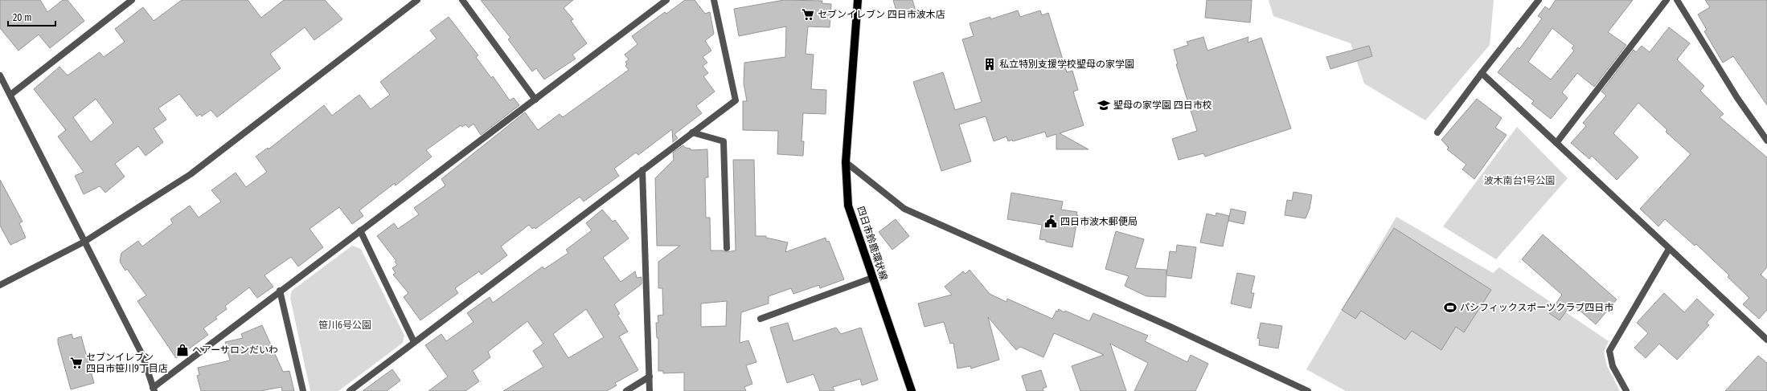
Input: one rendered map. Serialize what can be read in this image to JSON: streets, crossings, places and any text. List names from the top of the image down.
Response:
{
  "streets": {
    "main road": ["四日市鈴鹿環状線"]
  },
  "parks": ["波木南台1号公園", "笹川6号公園"],
  "places": {
    "supermarket": ["セブンイレブン 四日市波木店", "セブンイレブン 四日市笹川9丁目店"],
    "building": ["私立特別支援学校聖母の家学園"],
    "school or university": ["聖母の家学園 四日市校"],
    "public building": ["四日市波木郵便局"],
    "sports": ["パシフィックスポーツクラブ四日市"],
    "shop": ["ヘアーサロンだいわ"]
  },
  "scale_bar": "20 m"
}
